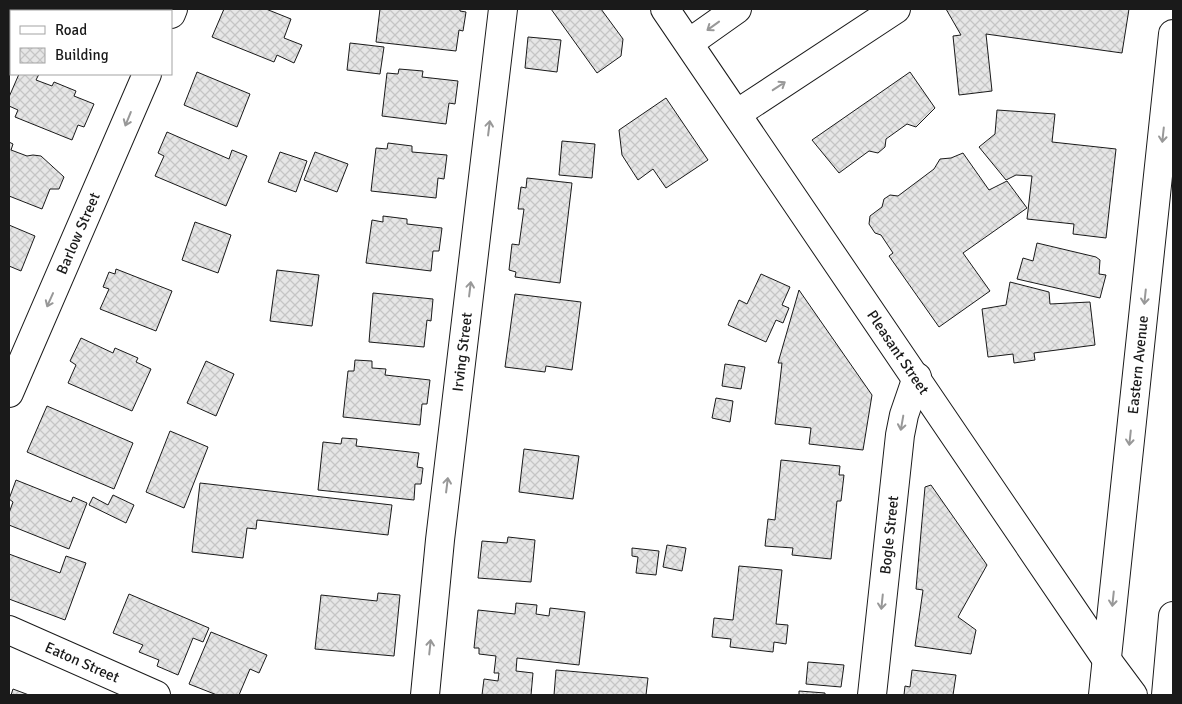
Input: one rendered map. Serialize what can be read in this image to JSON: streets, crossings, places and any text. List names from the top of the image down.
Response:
{
  "streets": {
    "street": [
      "Barlow Street",
      "Irving Street",
      "Pleasant Street",
      "Eastern Avenue",
      "Bogle Street",
      "Eaton Street"
    ]
  },
  "crossings": [
    ["Pleasant Street", "Eastern Avenue"],
    ["Pleasant Street", "Bogle Street"]
  ],
  "one_way": [
    "Barlow Street",
    "Irving Street",
    "Eastern Avenue",
    "Bogle Street"
  ],
  "legend": ["Road", "Building"]
}
